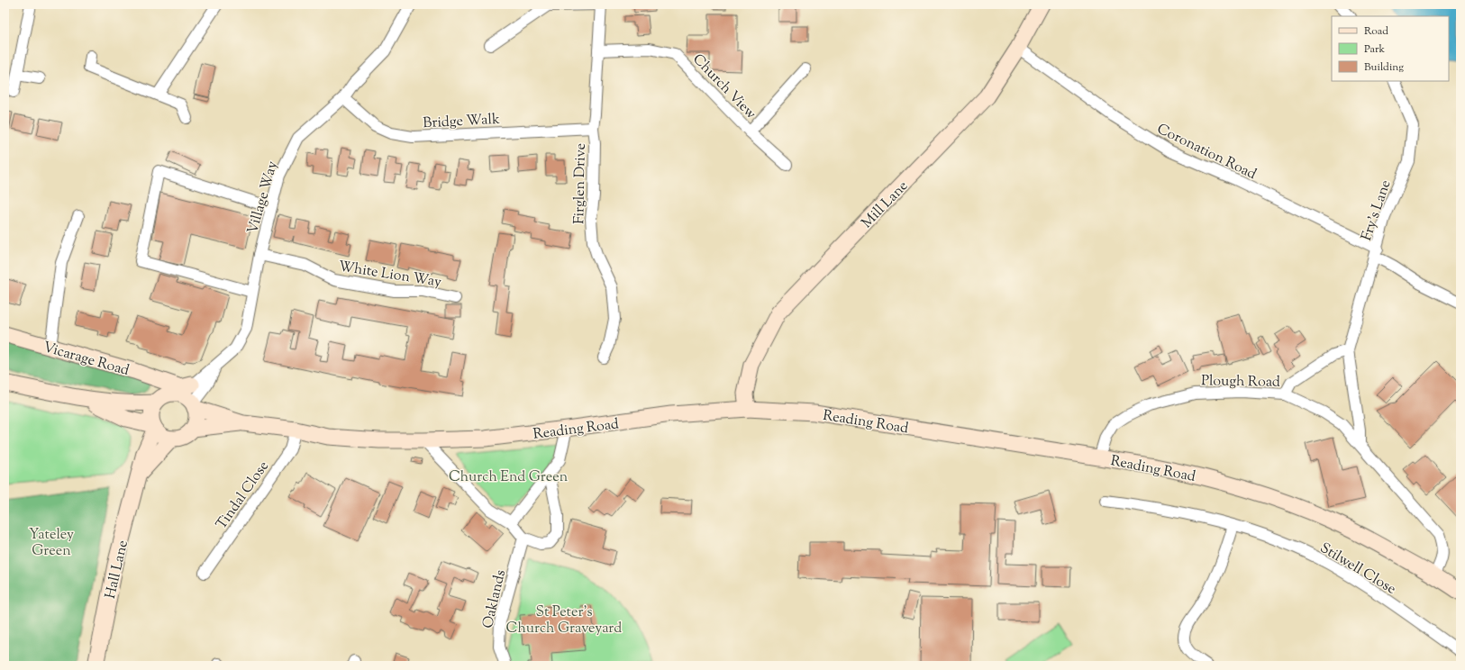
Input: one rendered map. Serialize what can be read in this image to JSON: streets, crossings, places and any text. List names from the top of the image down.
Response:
{
  "streets": {
    "main road": [
      "Mill Lane",
      "Vicarage Road",
      "Reading Road",
      "Hall Lane"
    ],
    "street": [
      "Church View",
      "Bridge Walk",
      "Coronation Road",
      "Firglen Drive",
      "Village Way",
      "Fry's Lane",
      "White Lion Way",
      "Plough Road",
      "Tindal Close",
      "Stilwell Close",
      "Oaklands"
    ]
  },
  "crossings": [
    ["Church View", "Firglen Drive"],
    ["Bridge Walk", "Firglen Drive"],
    ["Bridge Walk", "Village Way"],
    ["Coronation Road", "Mill Lane"],
    ["Coronation Road", "Fry's Lane"],
    ["Village Way", "White Lion Way"],
    ["Village Way", "Vicarage Road"],
    ["Village Way", "Reading Road"],
    ["Village Way", "Hall Lane"],
    ["Mill Lane", "Reading Road"],
    ["Fry's Lane", "Plough Road"],
    ["Vicarage Road", "Reading Road"],
    ["Vicarage Road", "Hall Lane"],
    ["Plough Road", "Reading Road"],
    ["Reading Road", "Tindal Close"],
    ["Reading Road", "Hall Lane"]
  ],
  "parks": ["Church End Green", "Yateley Green", "St Peter's Church Graveyard"],
  "legend": ["Road", "Park", "Building"]
}
